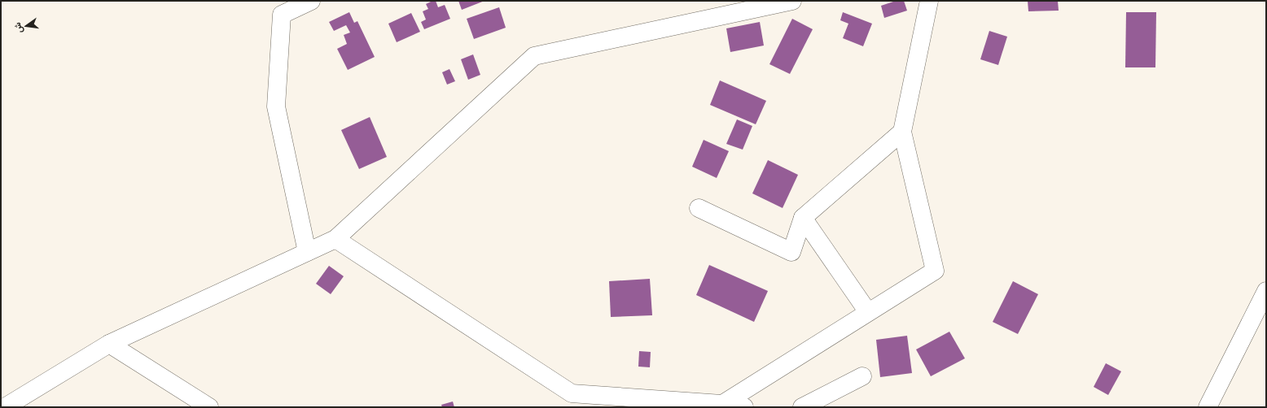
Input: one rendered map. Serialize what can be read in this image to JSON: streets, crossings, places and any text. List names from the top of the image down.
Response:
{
  "north": "left"
}
